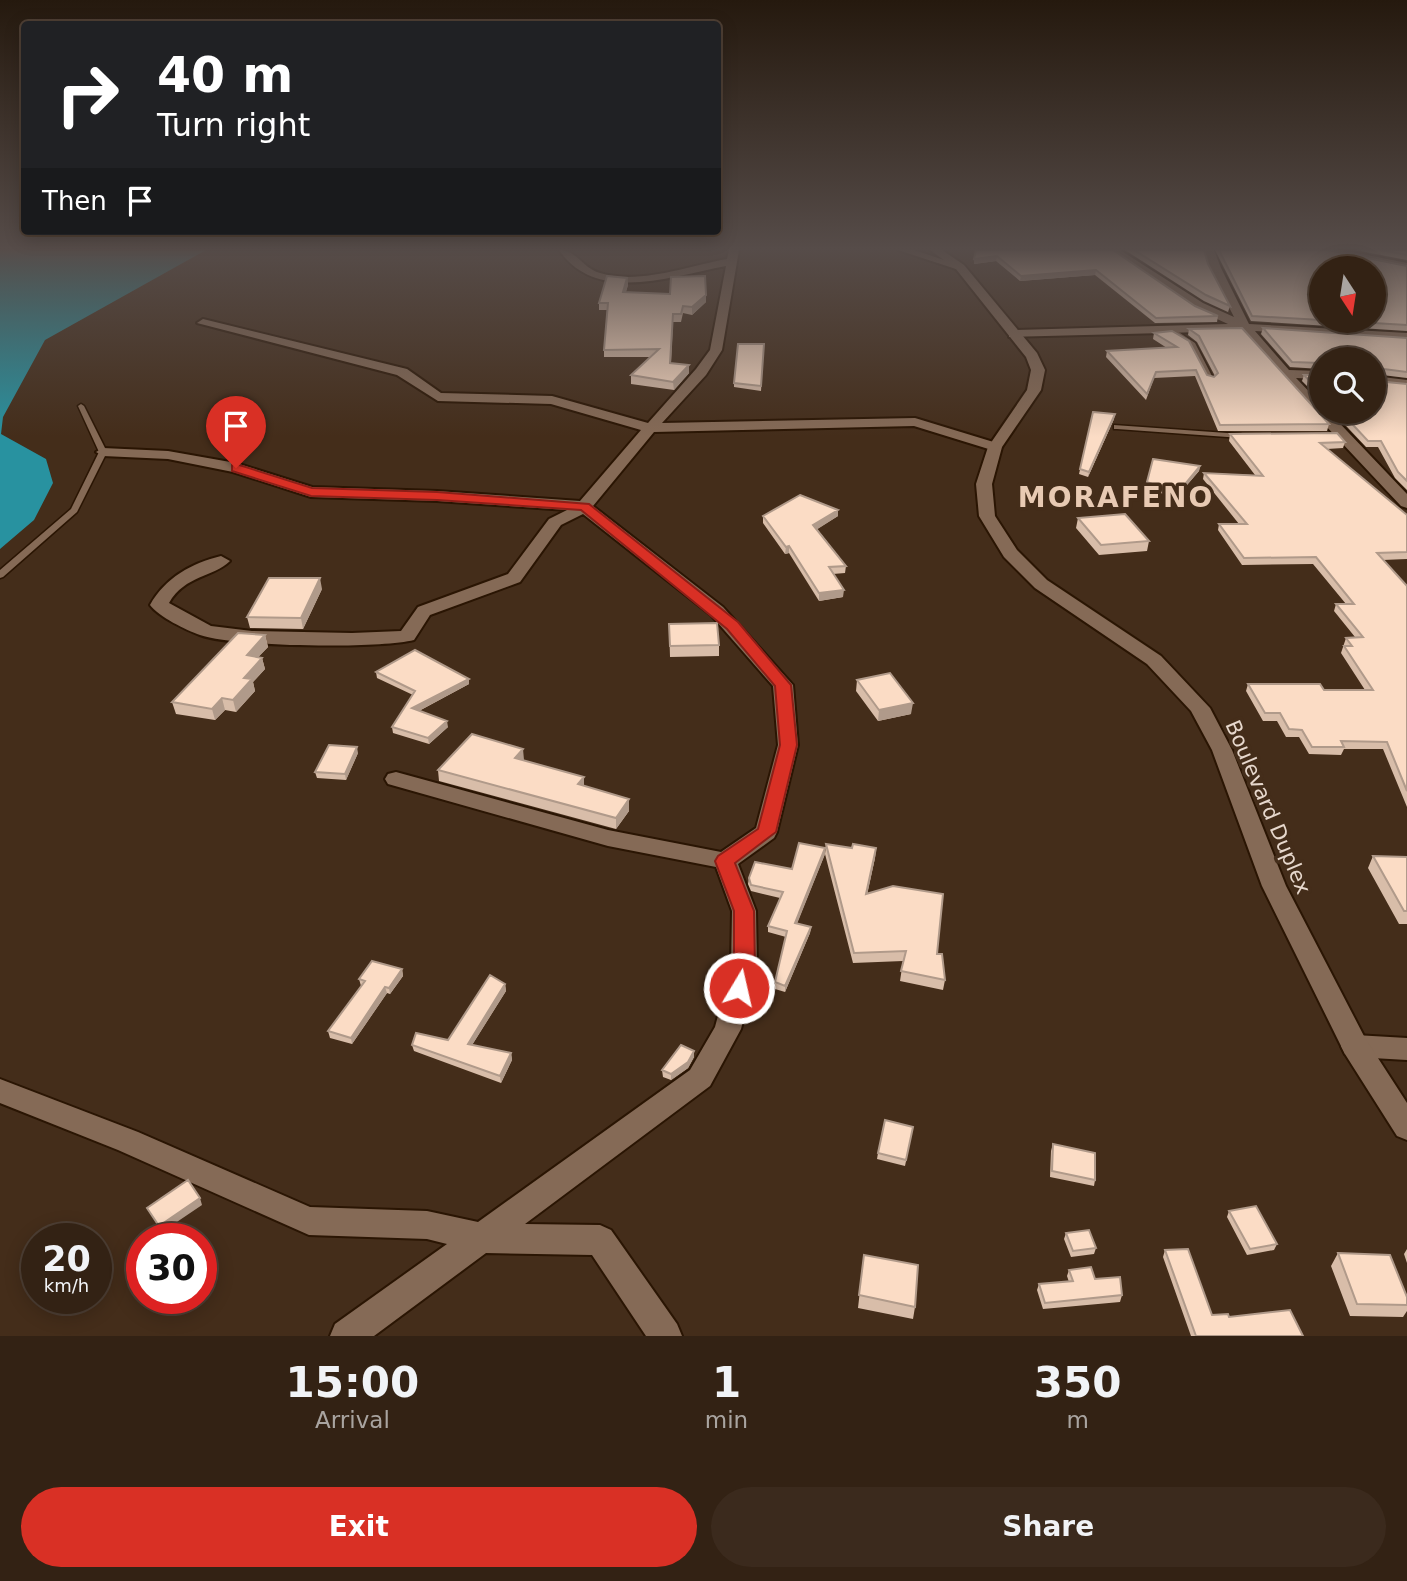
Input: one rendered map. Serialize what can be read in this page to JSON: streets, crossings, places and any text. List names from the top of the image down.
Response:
{
  "streets": {
    "street": ["Boulevard Duplex"]
  },
  "districts": ["MORAFENO"],
  "north": "bottom",
  "page": {
    "turn": ["40 m", "Turn right"],
    "then": "Then",
    "speed": "20 km/h",
    "limit": "30",
    "eta": [
      "15:00",
      "Arrival",
      "1",
      "min",
      "350",
      "m"
    ],
    "buttons": ["Exit", "Share"]
  }
}
